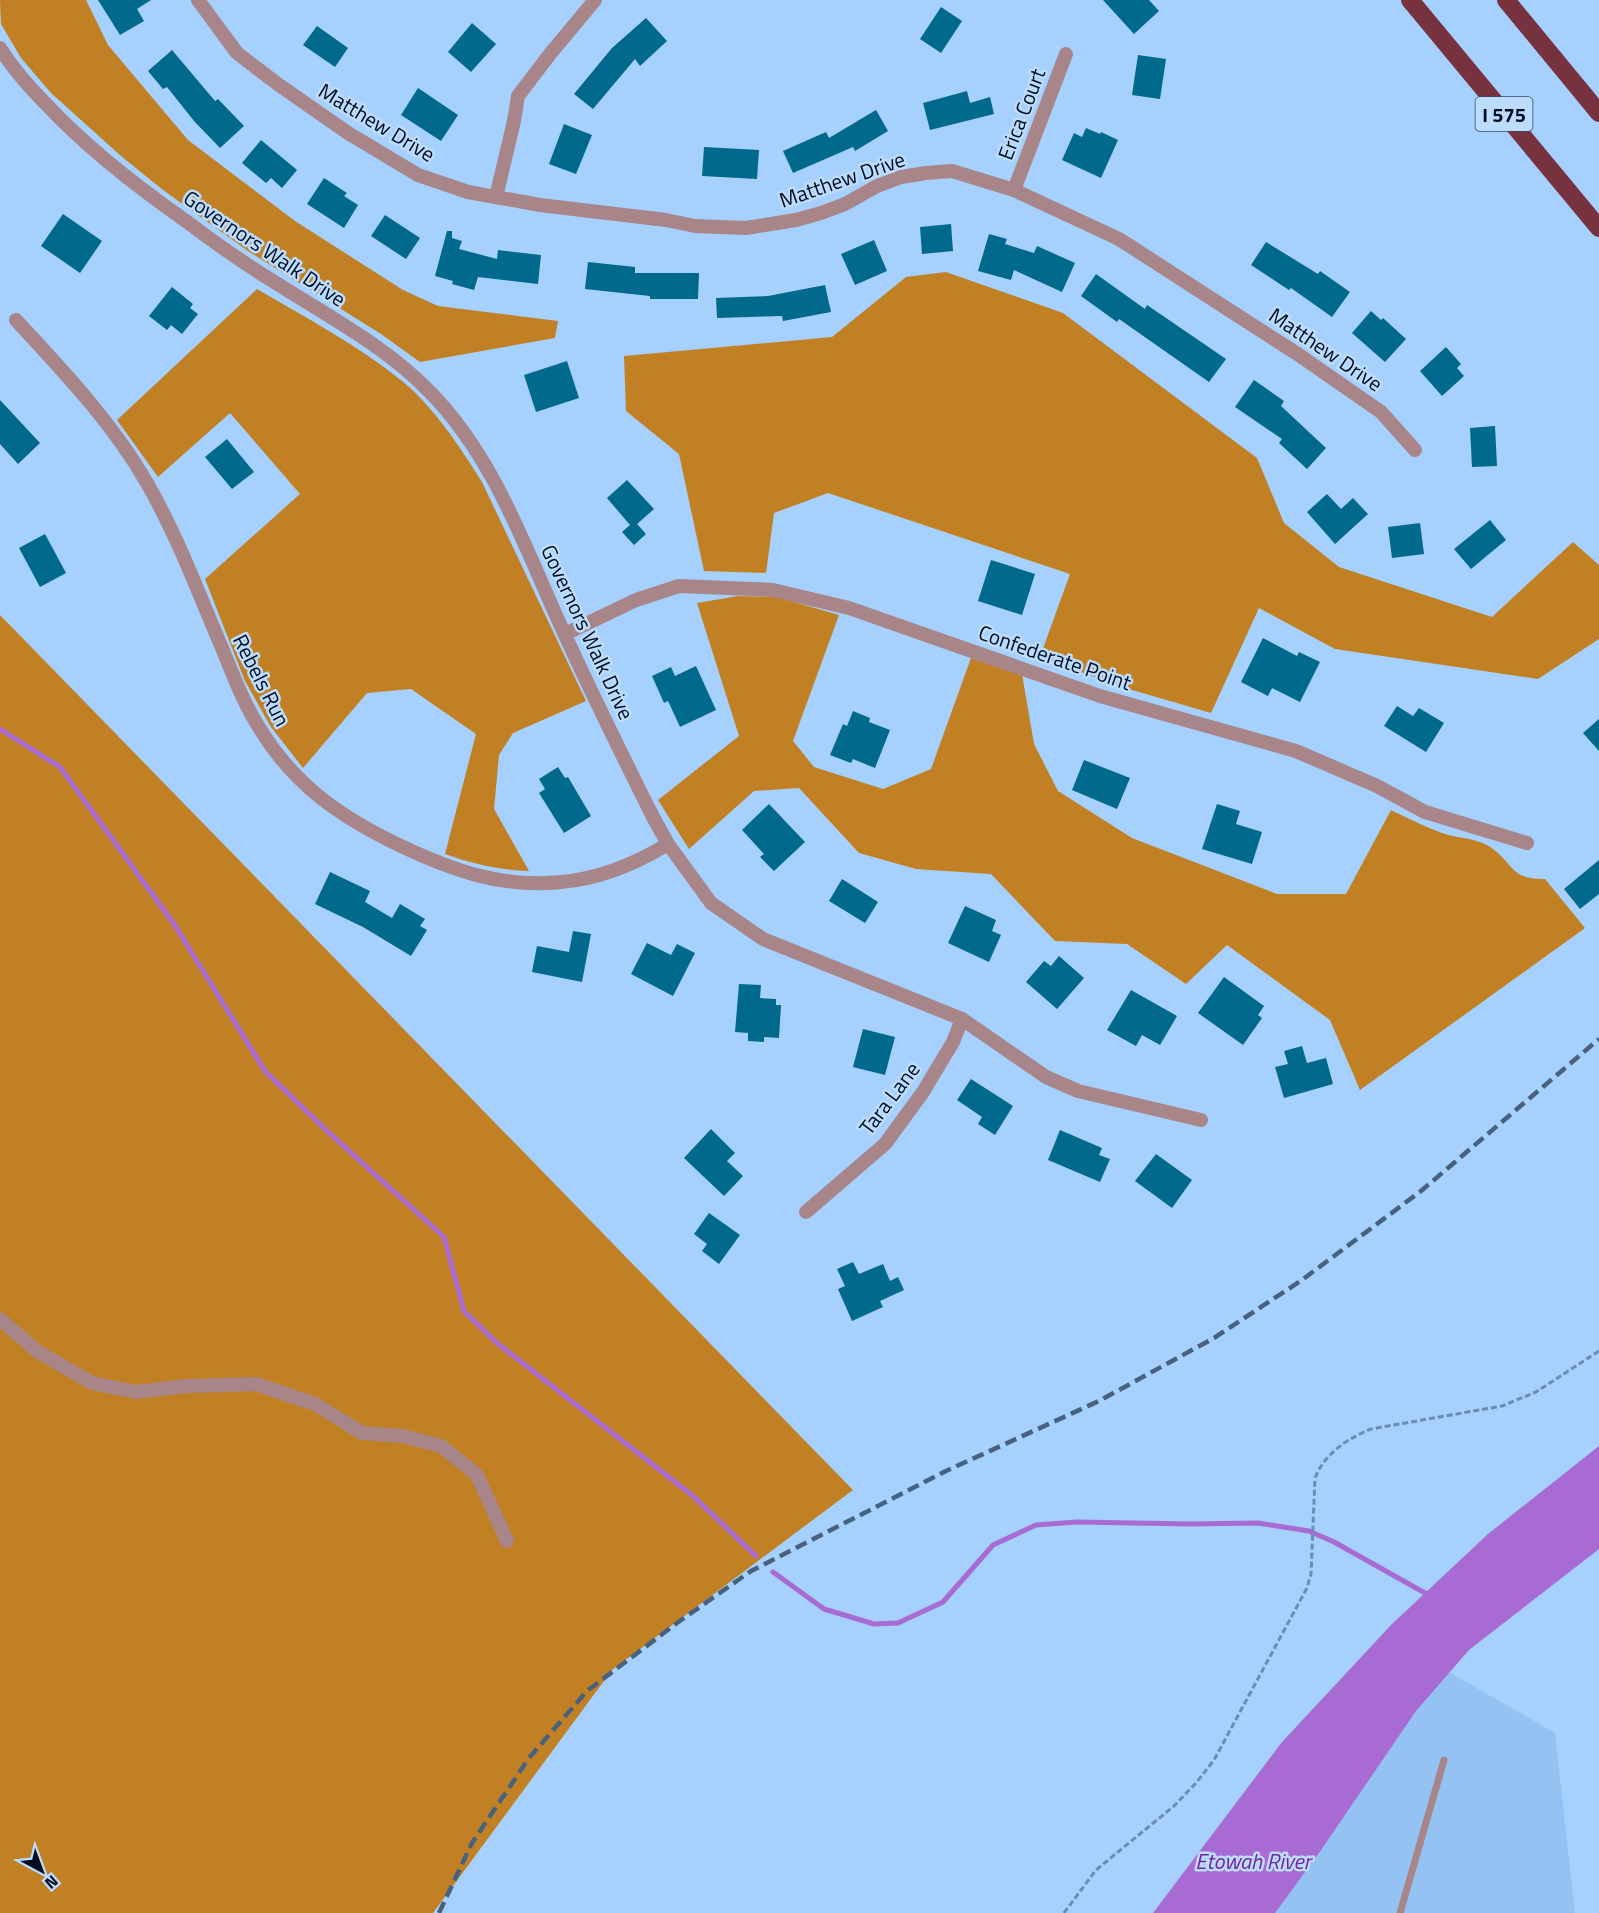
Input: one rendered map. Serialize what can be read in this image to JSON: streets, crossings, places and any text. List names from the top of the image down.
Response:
{
  "streets": {
    "highway": ["I 575"],
    "street": [
      "Erica Court",
      "Matthew Drive",
      "Governors Walk Drive",
      "Confederate Point",
      "Rebels Run",
      "Tara Lane"
    ]
  },
  "crossings": [
    ["Erica Court", "Matthew Drive"],
    ["Governors Walk Drive", "Confederate Point"],
    ["Governors Walk Drive", "Rebels Run"],
    ["Governors Walk Drive", "Tara Lane"]
  ],
  "water": ["Etowah River"],
  "north": "bottom right"
}
